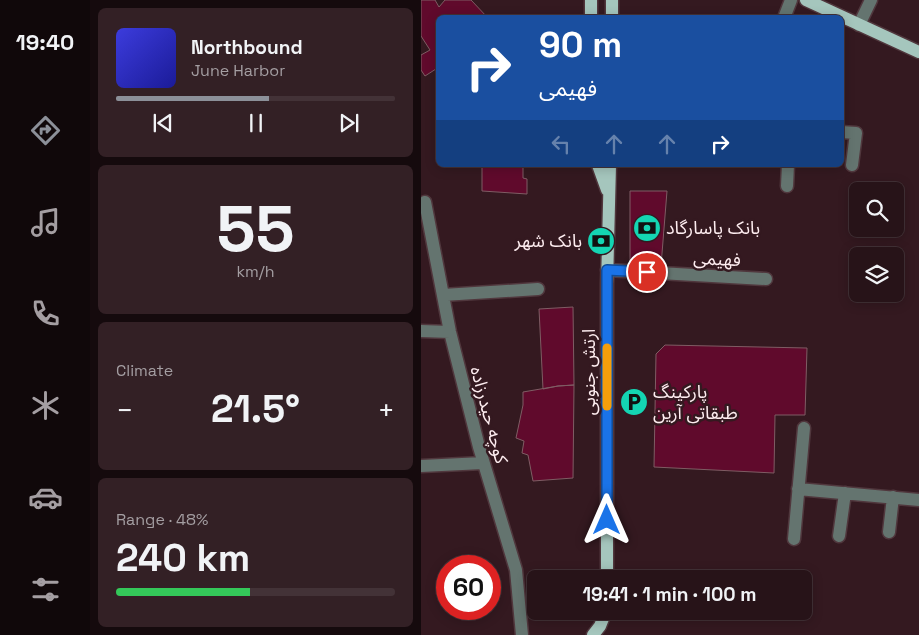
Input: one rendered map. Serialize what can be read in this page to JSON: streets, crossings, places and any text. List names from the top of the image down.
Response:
{
  "streets": {
    "main road": ["ارتش جنوبی"],
    "street": ["فهیمی", "کوچه حیدرزاده"]
  },
  "crossings": [
    ["فهیمی", "ارتش جنوبی"]
  ],
  "places": {
    "bank": ["بانک پاسارگاد", "بانک شهر"],
    "parking": ["پارکینگ طبقاتی آرین"]
  },
  "page": {
    "tabs": "19:40",
    "turn": ["90 m", "فهیمی"],
    "song": ["Northbound", "June Harbor"],
    "tile": [
      ["55", "km/h"],
      "Climate",
      ["Range · 48%", "240 km"]
    ],
    "heat": ["−", "21.5°", "+"],
    "limit": "60",
    "trip": "19:41 · 1 min · 100 m"
  }
}
